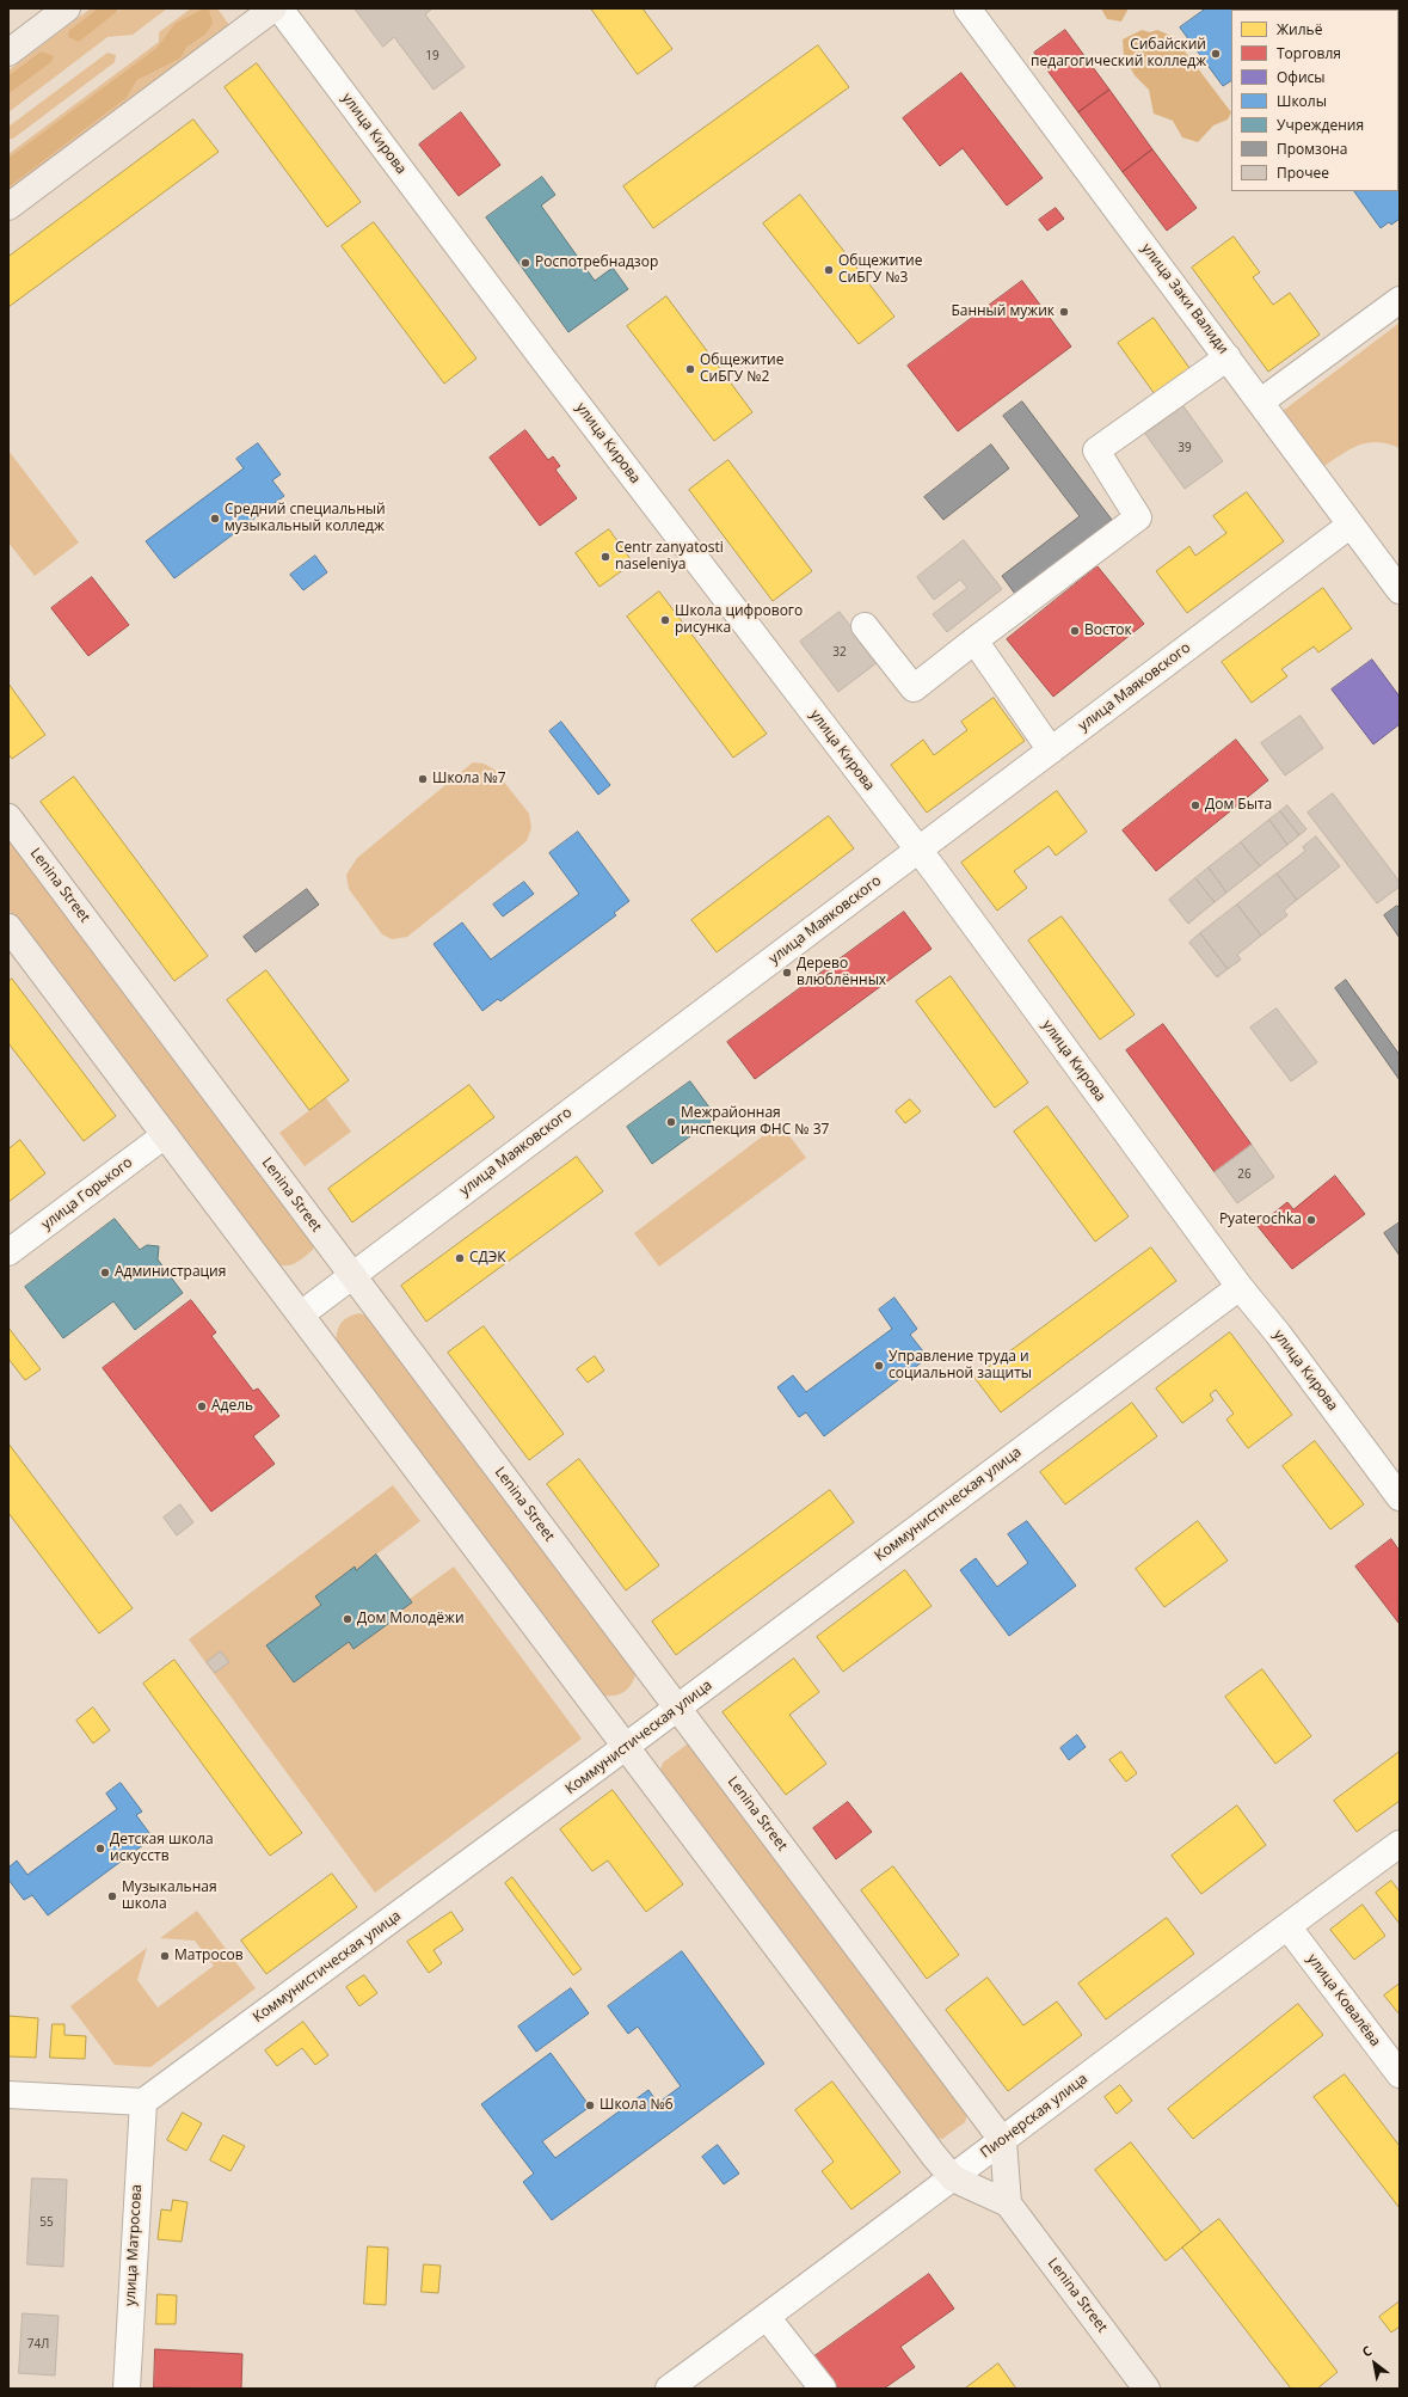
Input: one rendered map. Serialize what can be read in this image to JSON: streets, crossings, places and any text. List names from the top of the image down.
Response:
{
  "streets": {
    "main road": ["Lenina Street"],
    "street": [
      "улица Кирова",
      "улица Заки Валиди",
      "улица Маяковского",
      "улица Горького",
      "Коммунистическая улица",
      "улица Ковалёва",
      "Пионерская улица",
      "улица Матросова"
    ]
  },
  "crossings": [
    ["улица Кирова", "улица Маяковского"],
    ["улица Кирова", "Коммунистическая улица"],
    ["улица Заки Валиди", "улица Маяковского"],
    ["улица Маяковского", "Lenina Street"],
    ["Lenina Street", "улица Горького"],
    ["Lenina Street", "Коммунистическая улица"],
    ["Lenina Street", "Пионерская улица"],
    ["Коммунистическая улица", "улица Матросова"],
    ["улица Ковалёва", "Пионерская улица"]
  ],
  "places": [
    "Сибайский педагогический колледж",
    "Роспотребнадзор",
    "Общежитие СиБГУ №3",
    "Банный мужик",
    "Общежитие СиБГУ №2",
    "Средний специальный музыкальный колледж",
    "Centr zanyatosti naseleniya",
    "Школа цифрового рисунка",
    "Восток",
    "Школа №7",
    "Дом Быта",
    "Дерево влюблённых",
    "Межрайонная инспекция ФНС № 37",
    "Pyaterochka",
    "СДЭК",
    "Администрация",
    "Управление труда и социальной защиты",
    "Адель",
    "Дом Молодёжи",
    "Детская школа искусств",
    "Музыкальная школа",
    "Матросов",
    "Школа №6"
  ],
  "house_numbers": [
    "19",
    "39",
    "32",
    "26",
    "55",
    "74Л"
  ],
  "legend": [
    "Жильё",
    "Торговля",
    "Офисы",
    "Школы",
    "Учреждения",
    "Промзона",
    "Прочее"
  ],
  "north": "top left"
}
